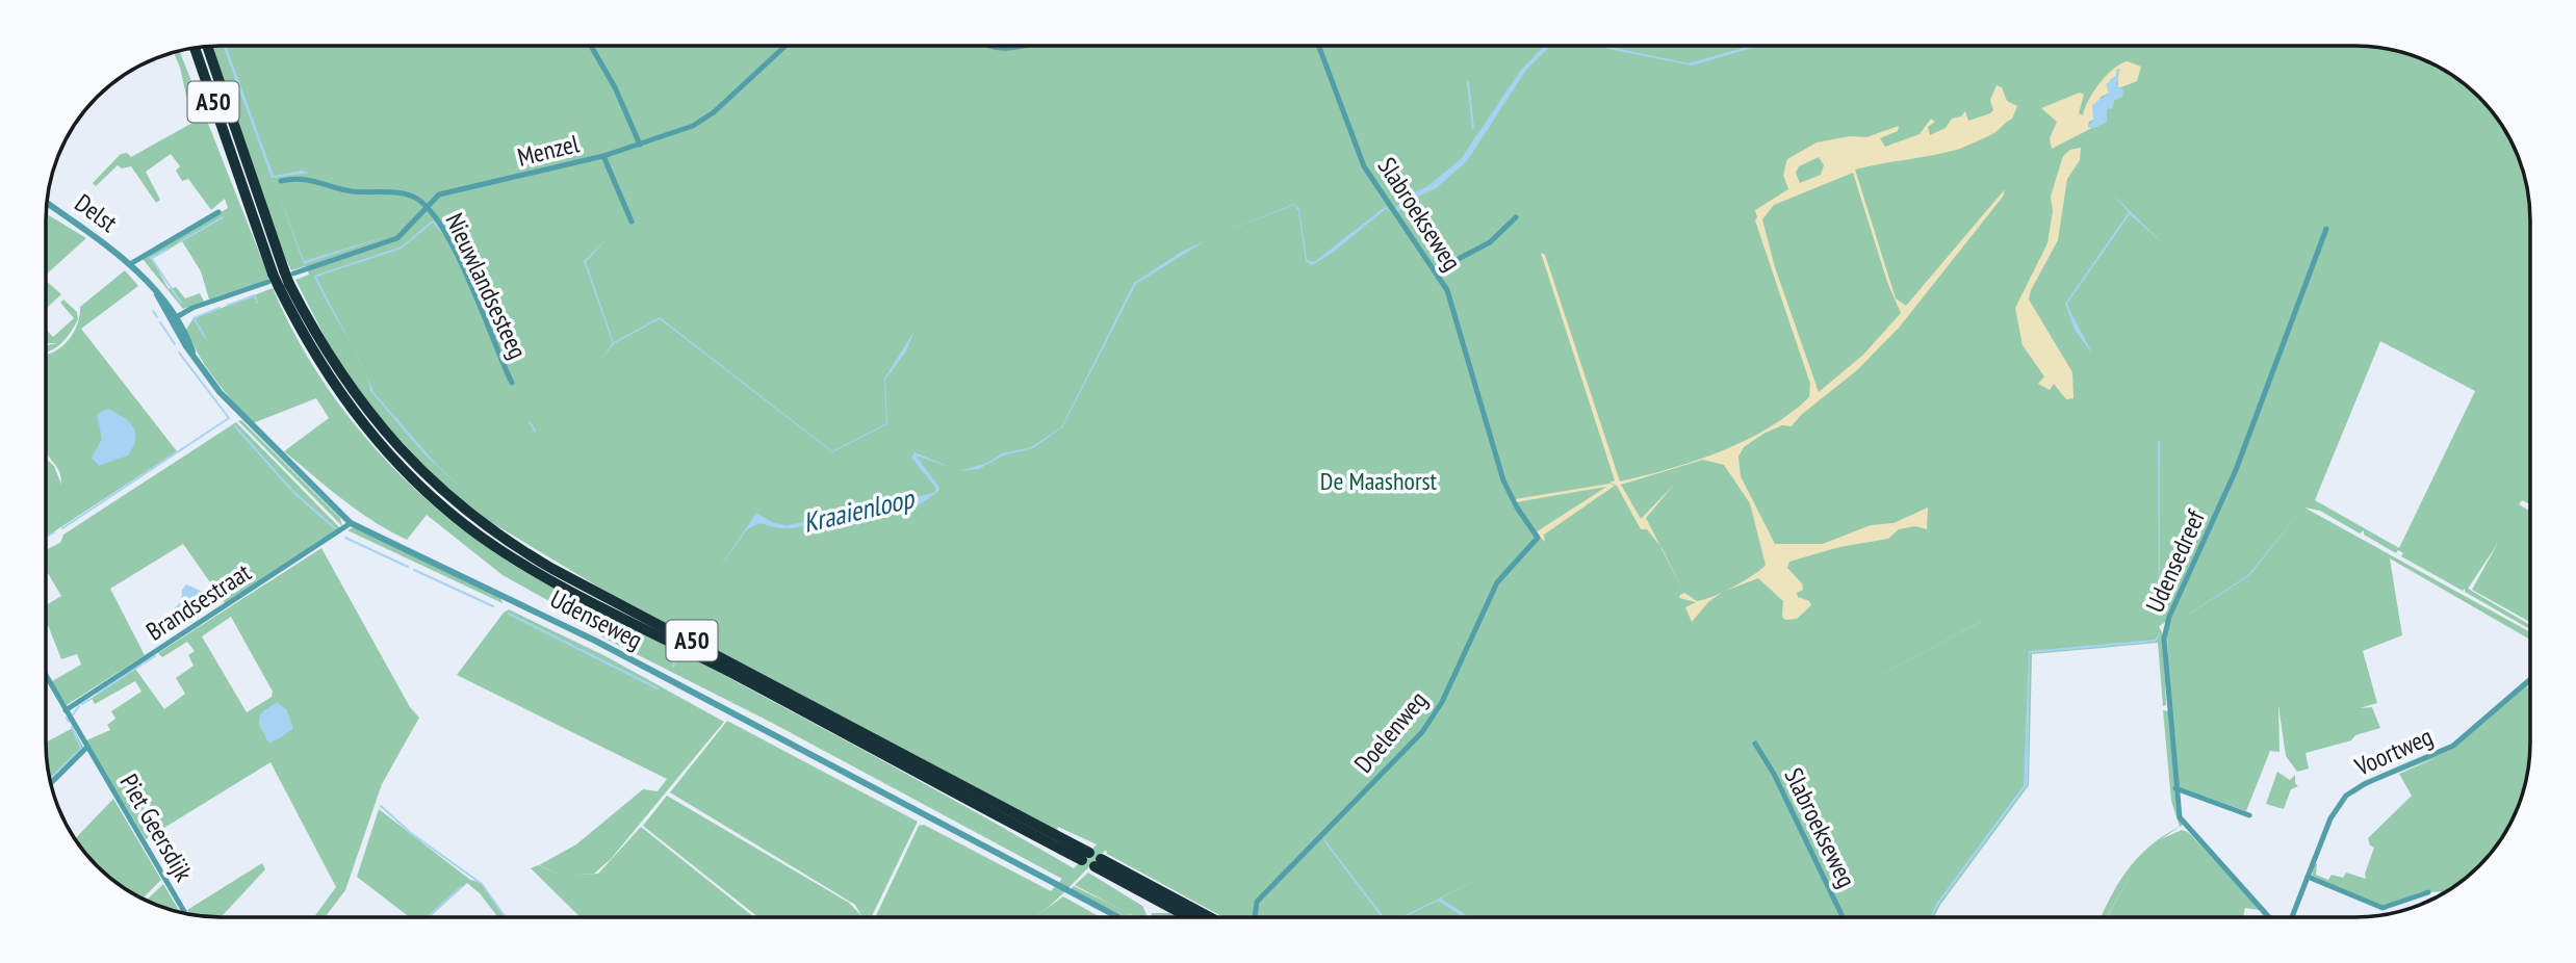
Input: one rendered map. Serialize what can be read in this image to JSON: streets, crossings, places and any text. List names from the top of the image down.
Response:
{
  "streets": {
    "highway": ["A50"],
    "street": [
      "Menzel",
      "Delst",
      "Slabroekseweg",
      "Nieuwlandsesteeg",
      "Udensedreef",
      "Brandsestraat",
      "Udenseweg",
      "Doelenweg",
      "Voortweg",
      "Piet Geersdijk"
    ]
  },
  "crossings": [
    ["A50", "Menzel"],
    ["Menzel", "Nieuwlandsesteeg"],
    ["Menzel", "Udenseweg"],
    ["Delst", "Udenseweg"],
    ["Slabroekseweg", "Doelenweg"],
    ["Brandsestraat", "Udenseweg"],
    ["Brandsestraat", "Piet Geersdijk"]
  ],
  "water": ["Kraaienloop"],
  "parks": ["De Maashorst"]
}
